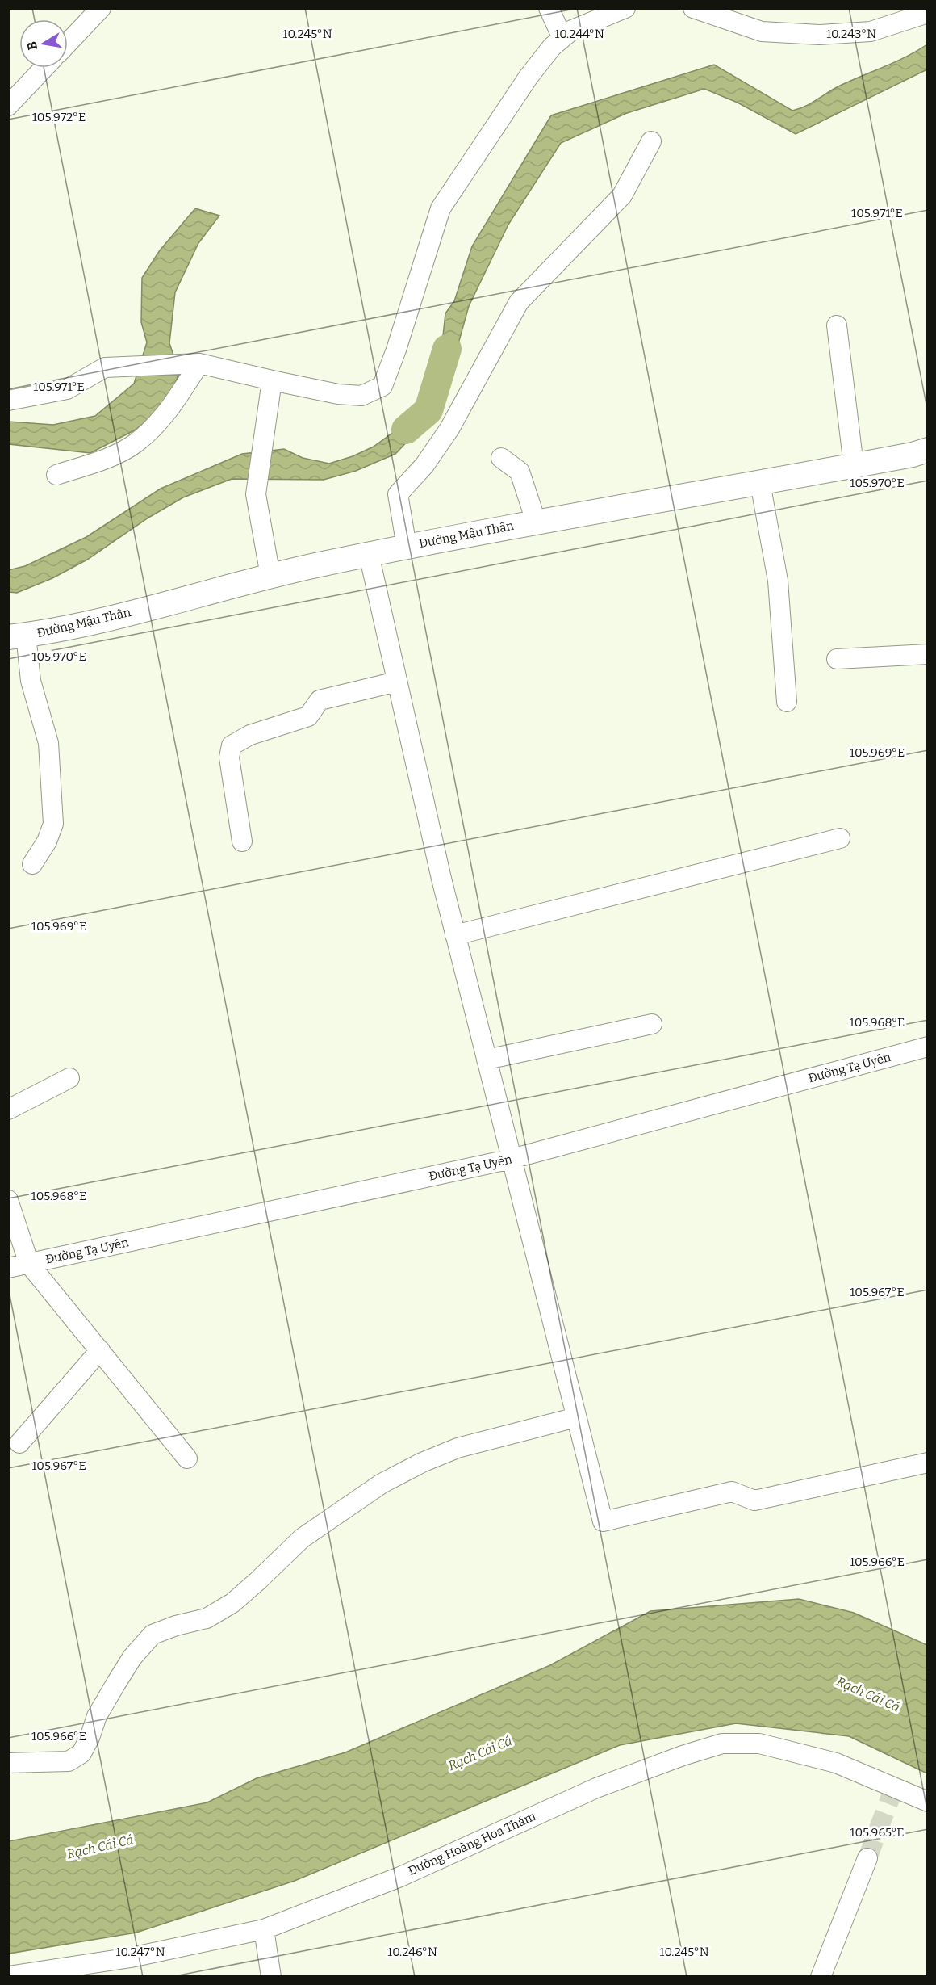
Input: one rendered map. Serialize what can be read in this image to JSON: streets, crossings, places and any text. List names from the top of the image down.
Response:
{
  "streets": {
    "main road": ["Đường Mậu Thân"],
    "street": ["Đường Tạ Uyên", "Đường Hoàng Hoa Thám"]
  },
  "water": ["Rạch Cái Cá"],
  "north": "left",
  "coordinates": [
    "10.245°N",
    "10.243°N",
    "10.244°N",
    "105.972°E",
    "105.971°E",
    "105.970°E",
    "105.969°E",
    "105.968°E",
    "105.967°E",
    "105.966°E",
    "105.965°E",
    "10.247°N",
    "10.246°N"
  ]
}
